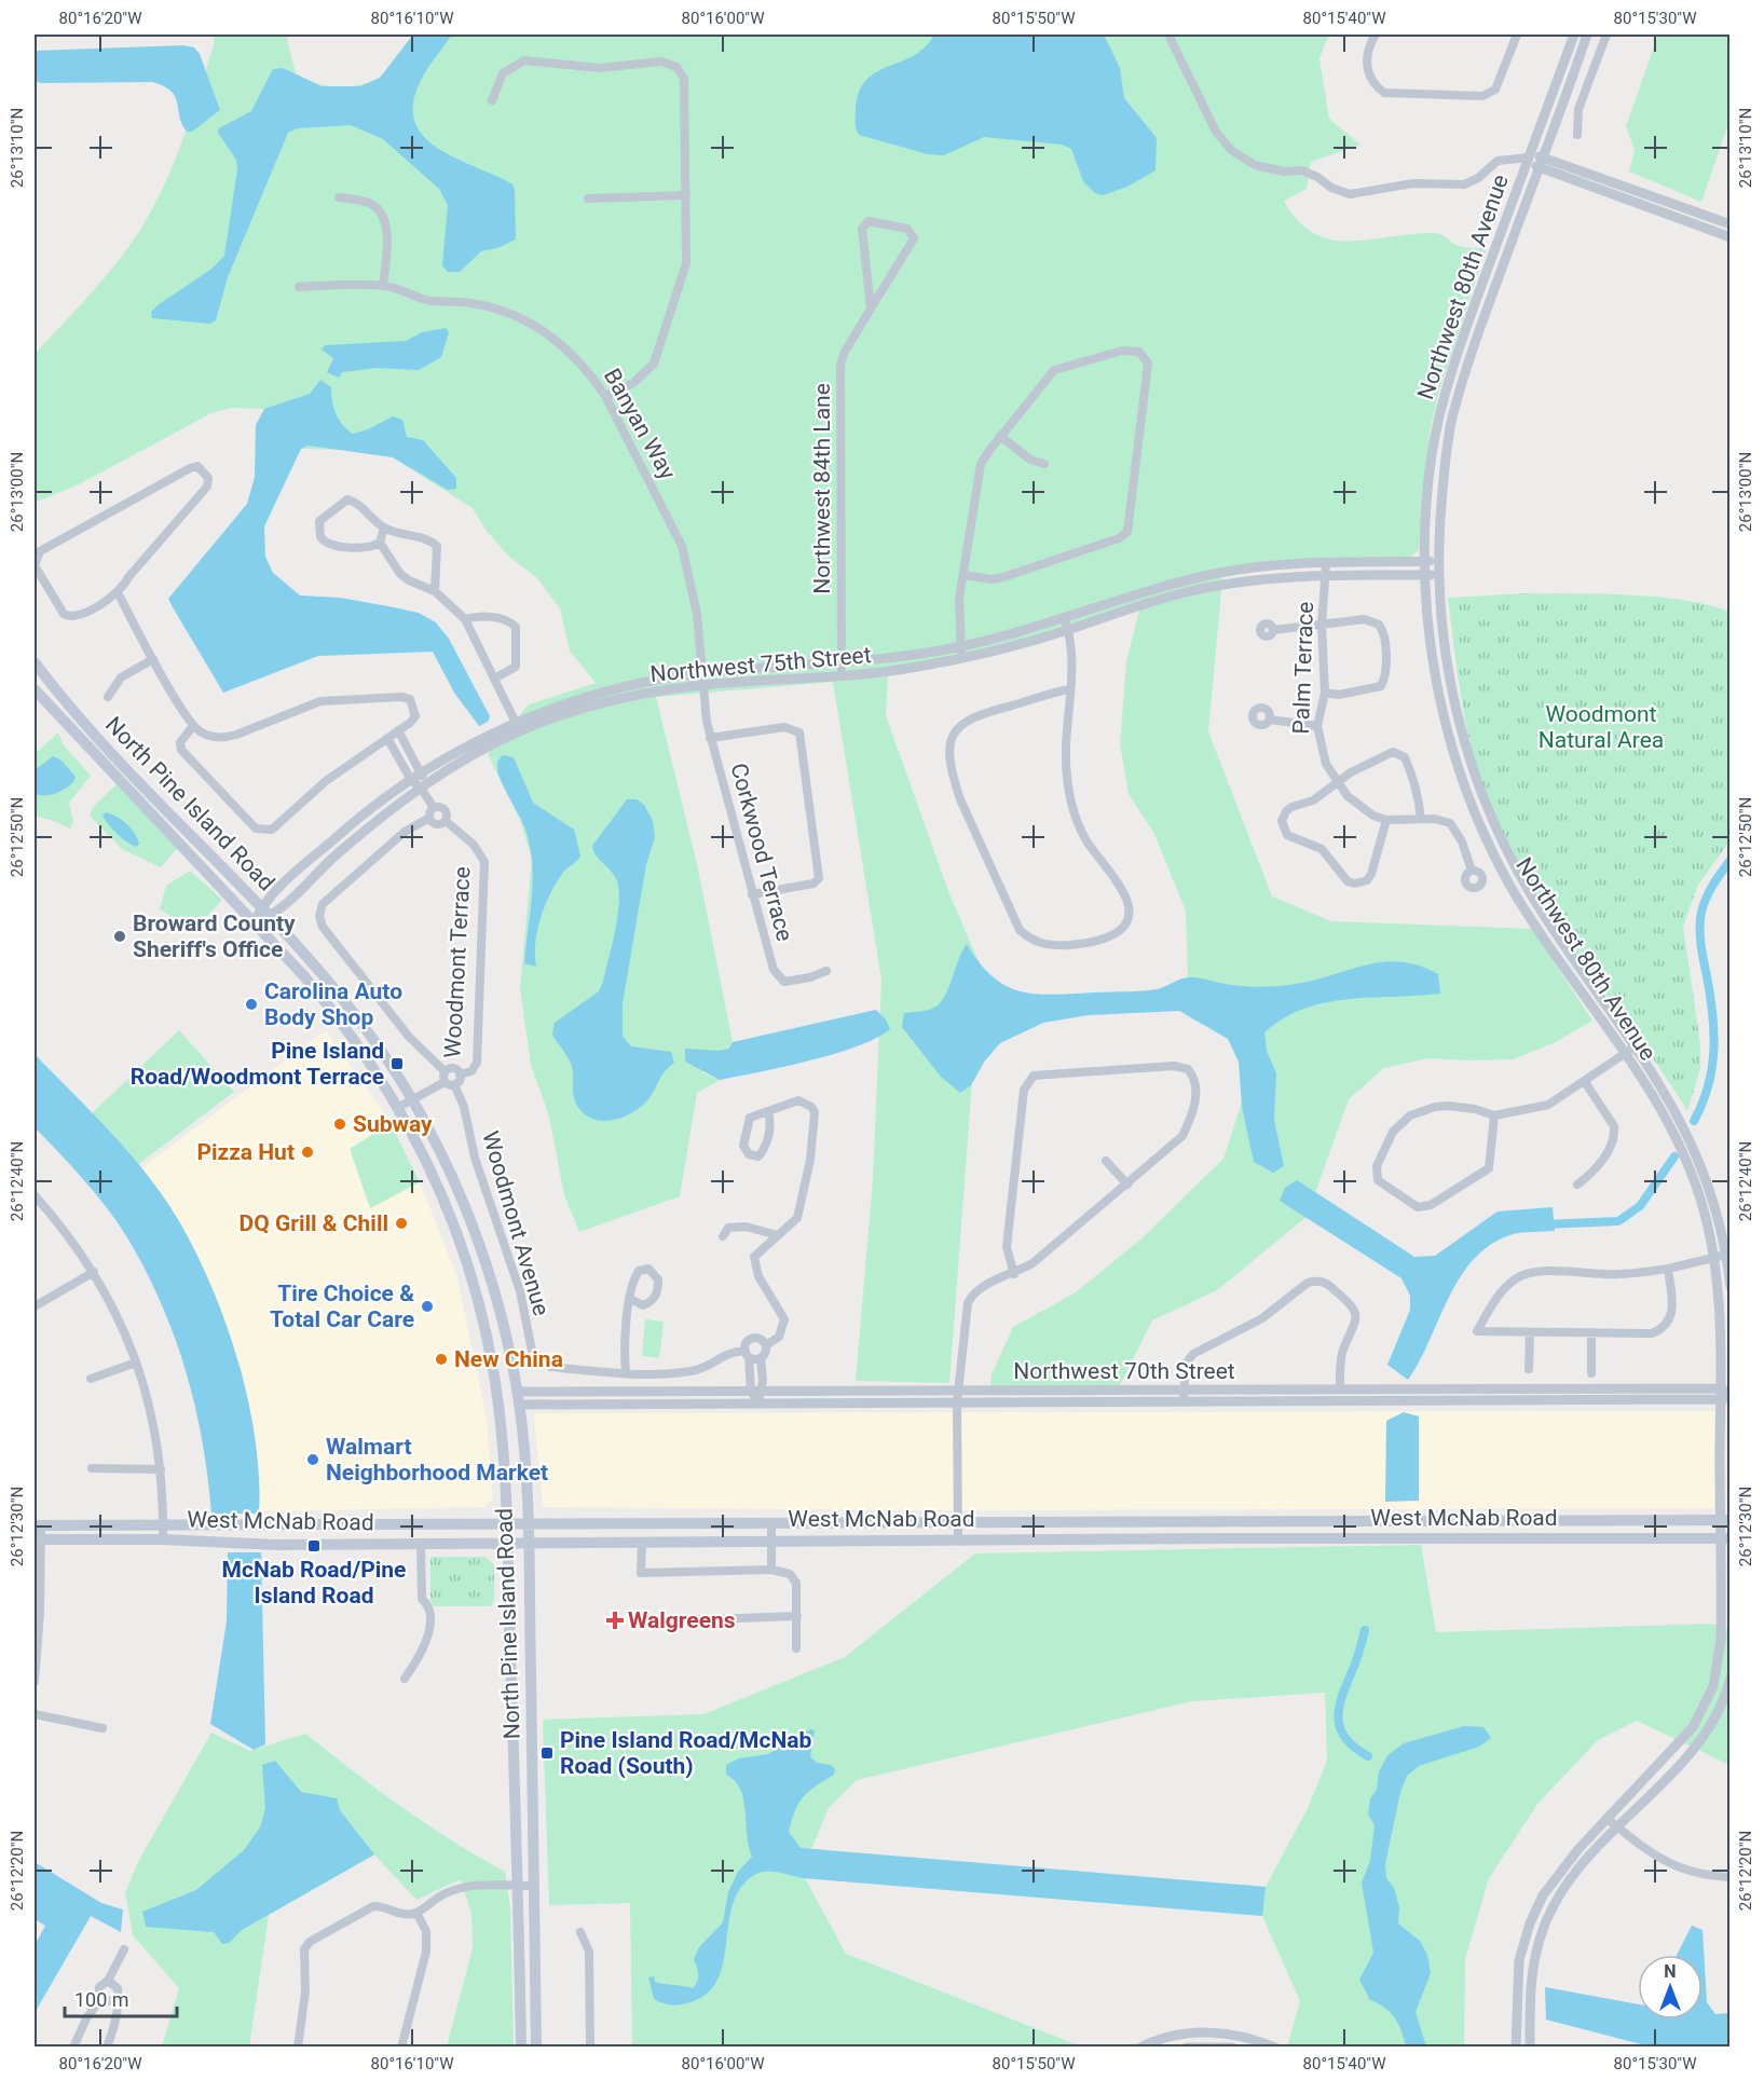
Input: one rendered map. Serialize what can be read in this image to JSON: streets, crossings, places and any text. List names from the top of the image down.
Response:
{
  "streets": {
    "main road": ["North Pine Island Road", "West McNab Road"],
    "street": [
      "Northwest 80th Avenue",
      "Banyan Way",
      "Northwest 84th Lane",
      "Northwest 75th Street",
      "Palm Terrace",
      "Corkwood Terrace",
      "Woodmont Terrace",
      "Woodmont Avenue",
      "Northwest 70th Street"
    ]
  },
  "crossings": [
    ["Northwest 80th Avenue", "Northwest 75th Street"],
    ["Northwest 80th Avenue", "Northwest 70th Street"],
    ["Banyan Way", "Northwest 75th Street"],
    ["Banyan Way", "Corkwood Terrace"],
    ["Northwest 84th Lane", "Northwest 75th Street"],
    ["Northwest 75th Street", "Palm Terrace"],
    ["Northwest 75th Street", "North Pine Island Road"],
    ["Northwest 75th Street", "Corkwood Terrace"],
    ["North Pine Island Road", "Northwest 70th Street"],
    ["North Pine Island Road", "West McNab Road"]
  ],
  "parks": ["Woodmont Natural Area"],
  "places": {
    "other": [
      "Broward County Sheriff's Office",
      "Carolina Auto Body Shop",
      "Subway",
      "Pizza Hut",
      "DQ Grill & Chill",
      "Tire Choice & Total Car Care",
      "New China",
      "Walmart Neighborhood Market"
    ],
    "transit": ["Pine Island Road/Woodmont Terrace", "McNab Road/Pine Island Road", "Pine Island Road/McNab Road (South)"],
    "health": ["Walgreens"]
  },
  "scale_bar": "100 m",
  "north": "top",
  "coordinates": [
    "80°16'20\"W",
    "80°16'10\"W",
    "80°16'00\"W",
    "80°15'50\"W",
    "80°15'40\"W",
    "80°15'30\"W",
    "26°13'10\"N",
    "26°13'00\"N",
    "26°12'50\"N",
    "26°12'40\"N",
    "26°12'30\"N",
    "26°12'20\"N"
  ]
}
